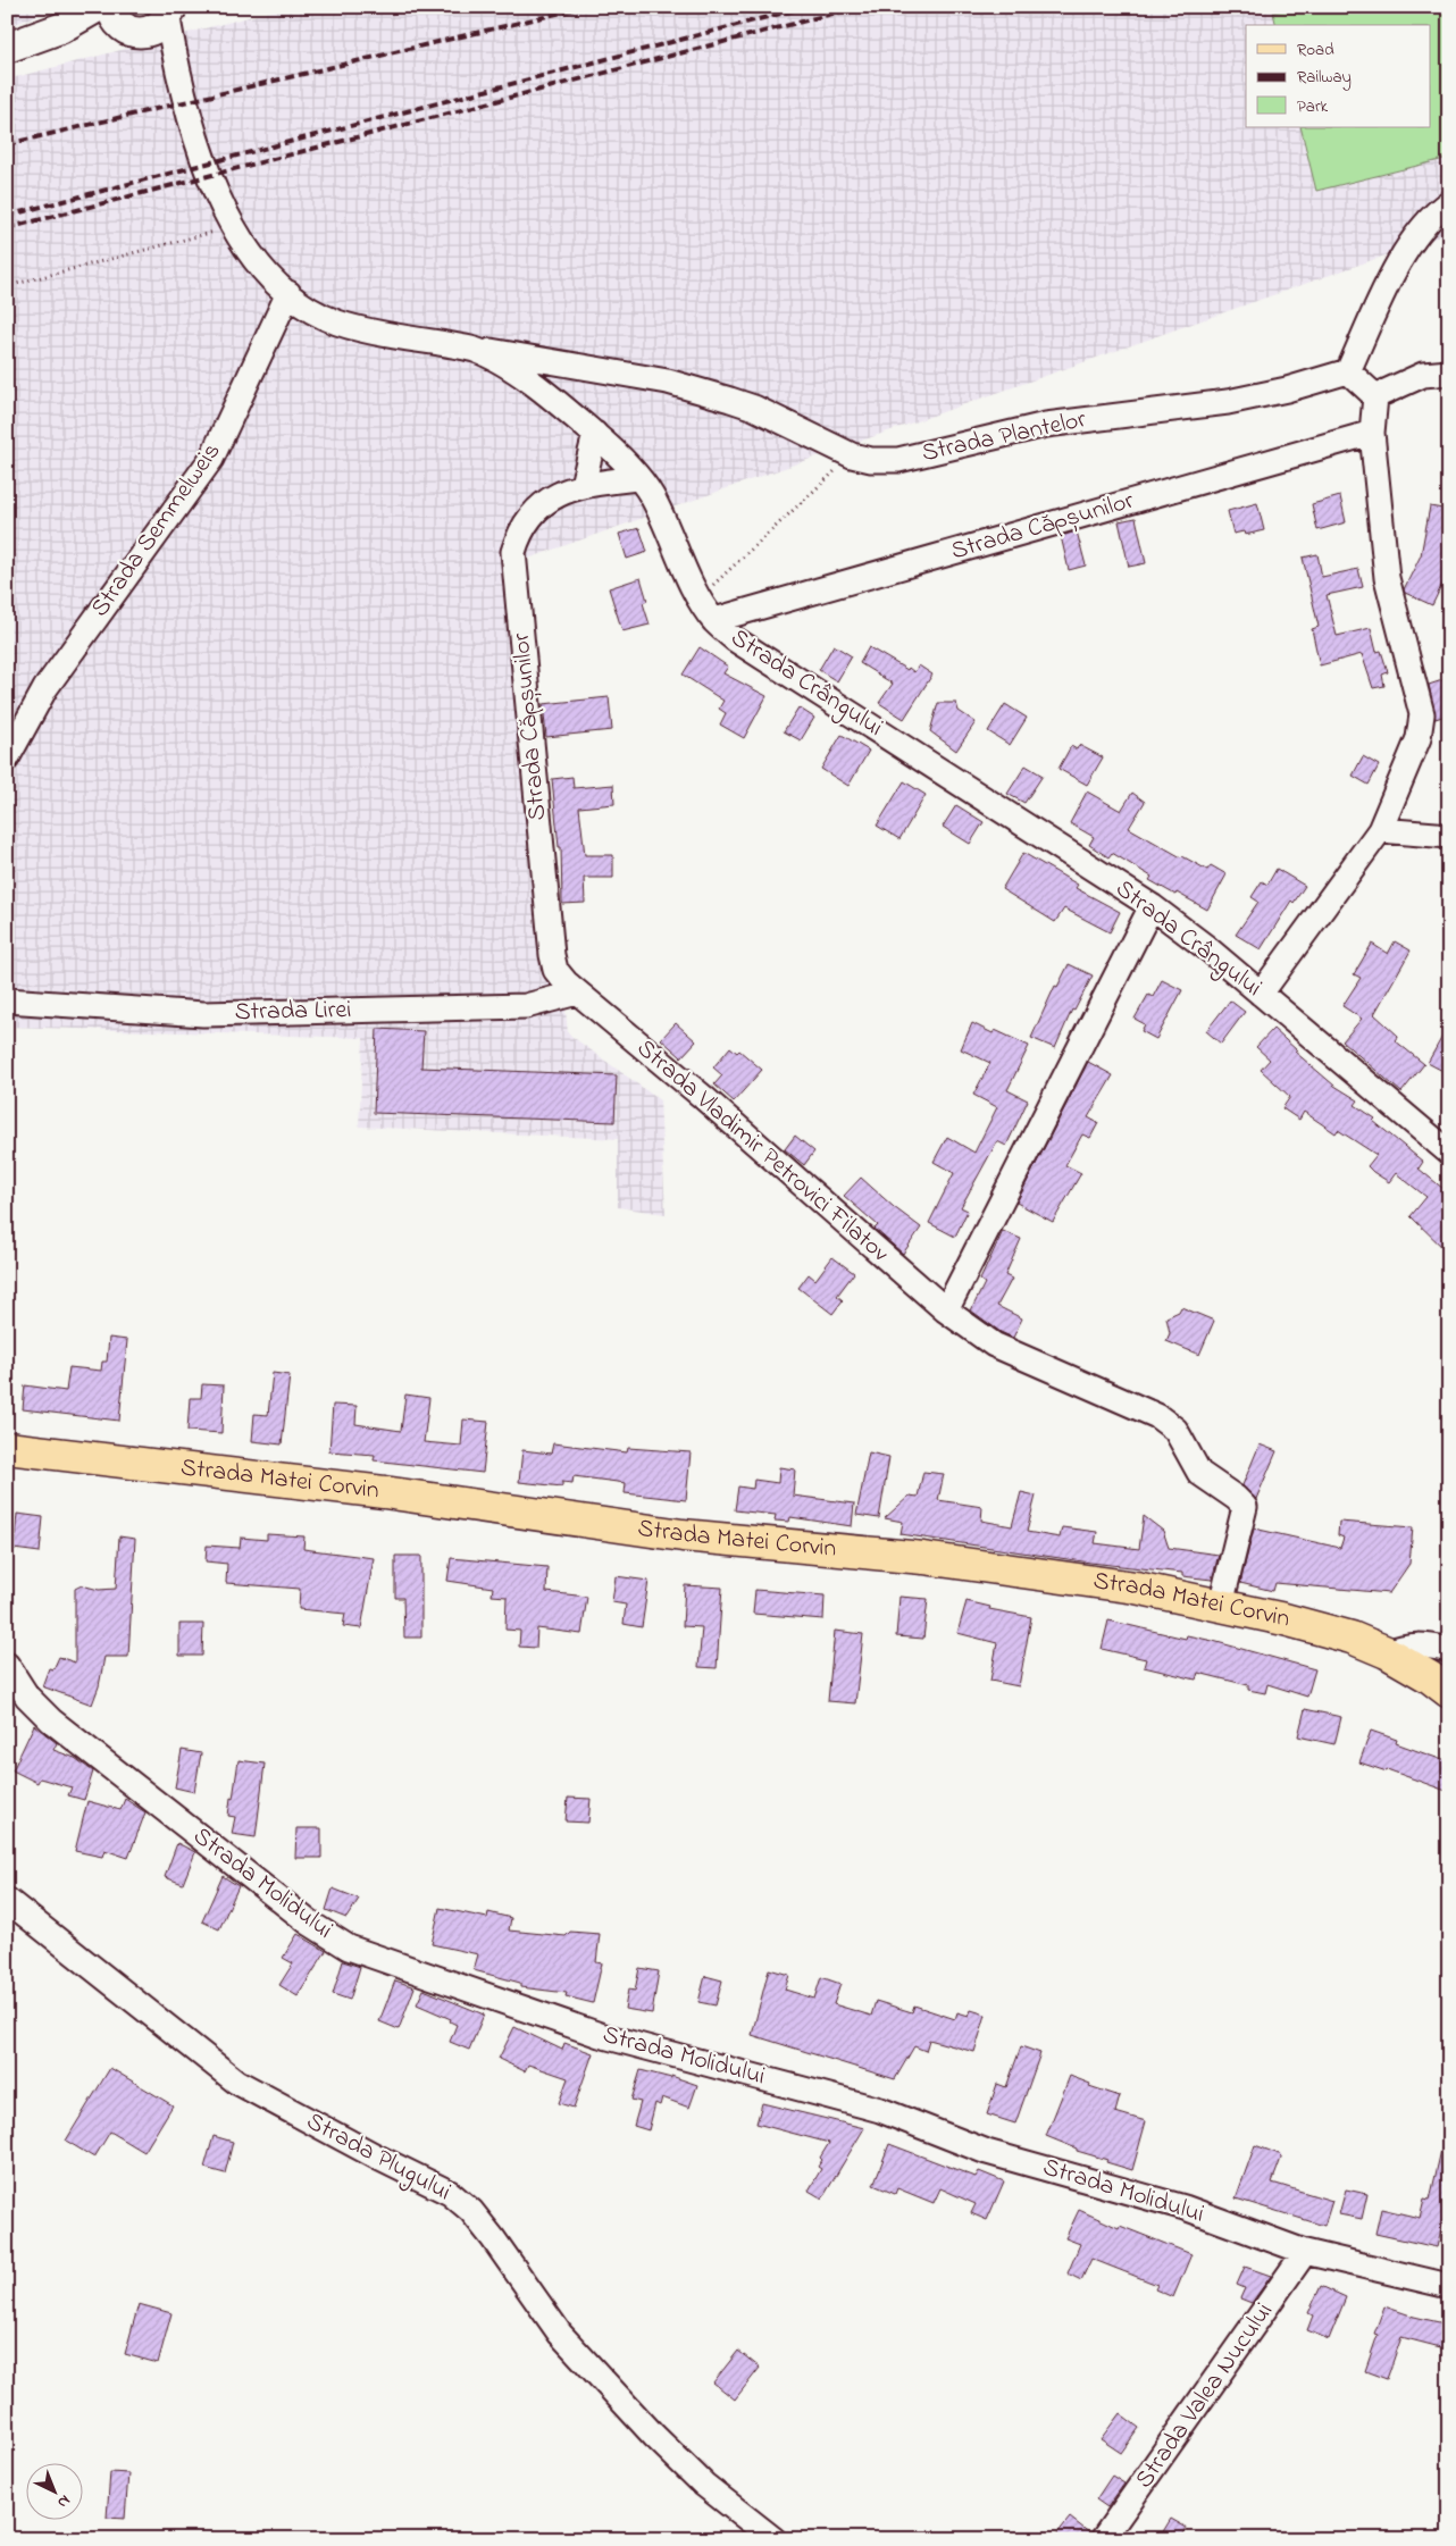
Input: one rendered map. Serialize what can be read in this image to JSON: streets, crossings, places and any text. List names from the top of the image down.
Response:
{
  "streets": {
    "main road": ["Strada Matei Corvin"],
    "street": [
      "Strada Plantelor",
      "Strada Căpșunilor",
      "Strada Semmelweis",
      "Strada Crângului",
      "Strada Lirei",
      "Strada Vladimir Petrovici Filatov",
      "Strada Molidului",
      "Strada Plugului",
      "Strada Valea Nucului"
    ]
  },
  "crossings": [
    ["Strada Plantelor", "Strada Crângului"],
    ["Strada Căpșunilor", "Strada Crângului"],
    ["Strada Căpșunilor", "Strada Lirei"],
    ["Strada Căpșunilor", "Strada Vladimir Petrovici Filatov"],
    ["Strada Semmelweis", "Strada Crângului"],
    ["Strada Lirei", "Strada Vladimir Petrovici Filatov"],
    ["Strada Vladimir Petrovici Filatov", "Strada Matei Corvin"],
    ["Strada Molidului", "Strada Valea Nucului"]
  ],
  "legend": ["Road", "Railway", "Park"],
  "north": "bottom right"
}
